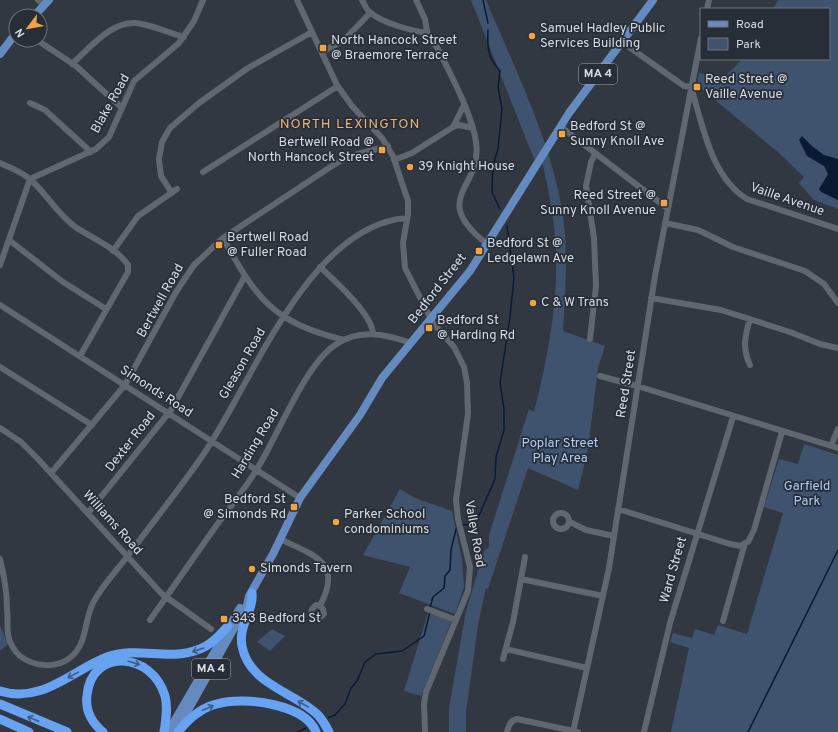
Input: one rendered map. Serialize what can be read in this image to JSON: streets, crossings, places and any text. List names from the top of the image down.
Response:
{
  "streets": {
    "main road": ["MA 4", "Bedford Street"],
    "street": [
      "Blake Road",
      "Vaille Avenue",
      "Bertwell Road",
      "Gleason Road",
      "Reed Street",
      "Simonds Road",
      "Dexter Road",
      "Harding Road",
      "Williams Road",
      "Valley Road",
      "Ward Street"
    ]
  },
  "crossings": [
    ["Vaille Avenue", "Reed Street"],
    ["Bedford Street", "Simonds Road"],
    ["Bedford Street", "Harding Road"],
    ["Bedford Street", "Valley Road"],
    ["Bertwell Road", "Simonds Road"],
    ["Bertwell Road", "Williams Road"],
    ["Bertwell Road", "Valley Road"],
    ["Gleason Road", "Simonds Road"],
    ["Gleason Road", "Williams Road"],
    ["Gleason Road", "Valley Road"],
    ["Simonds Road", "Dexter Road"],
    ["Simonds Road", "Harding Road"],
    ["Dexter Road", "Williams Road"],
    ["Harding Road", "Williams Road"]
  ],
  "districts": ["NORTH LEXINGTON"],
  "parks": ["Poplar Street Play Area", "Garfield Park"],
  "places": {
    "other": [
      "Samuel Hadley Public Services Building",
      "39 Knight House",
      "C & W Trans",
      "Parker School condominiums",
      "Simonds Tavern"
    ],
    "transit": [
      "North Hancock Street @ Braemore Terrace",
      "Reed Street @ Vaille Avenue",
      "Bedford St @ Sunny Knoll Ave",
      "Bertwell Road @ North Hancock Street",
      "Reed Street @ Sunny Knoll Avenue",
      "Bertwell Road @ Fuller Road",
      "Bedford St @ Ledgelawn Ave",
      "Bedford St @ Harding Rd",
      "Bedford St @ Simonds Rd",
      "343 Bedford St"
    ]
  },
  "legend": ["Road", "Park"],
  "north": "bottom left"
}
